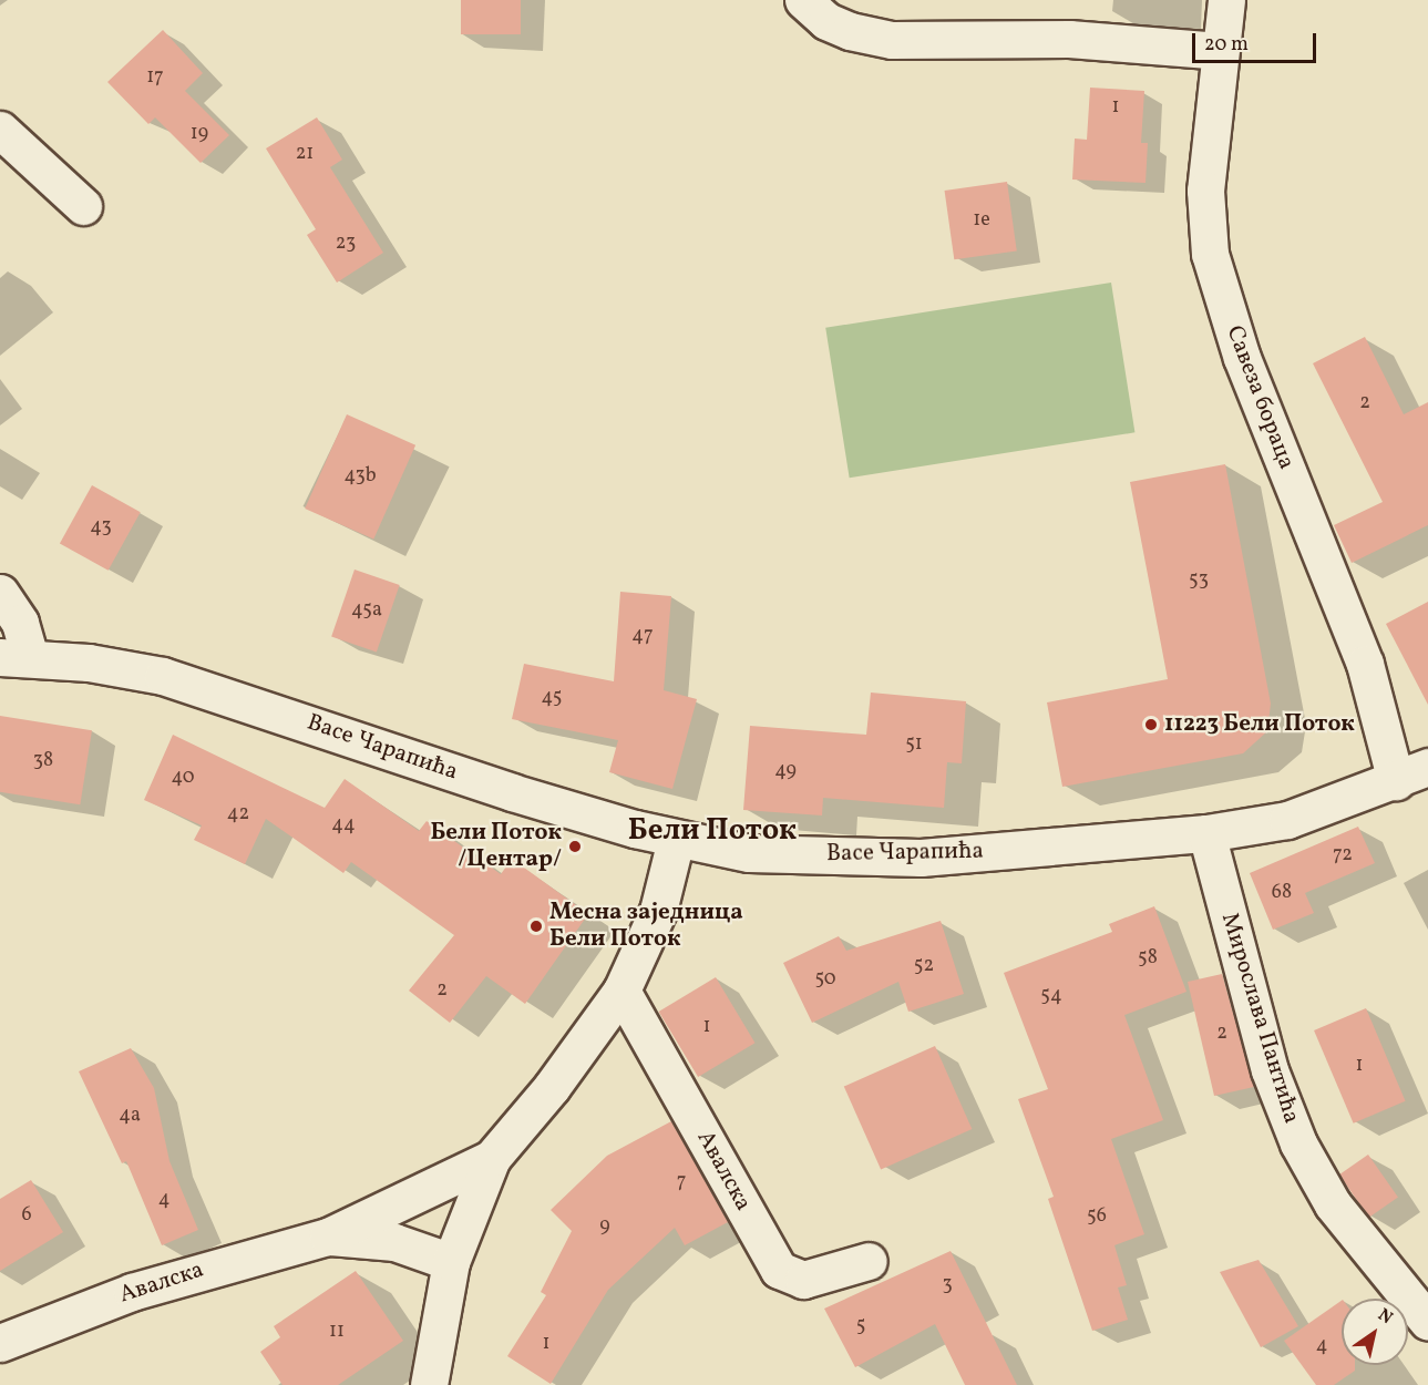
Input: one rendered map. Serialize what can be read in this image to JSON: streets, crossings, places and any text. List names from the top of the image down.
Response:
{
  "streets": {
    "street": [
      "Савеза бораца",
      "Васе Чарапића",
      "Мирослава Пантића",
      "Авалска"
    ]
  },
  "crossings": [
    ["Савеза бораца", "Васе Чарапића"],
    ["Васе Чарапића", "Мирослава Пантића"],
    ["Васе Чарапића", "Авалска"]
  ],
  "districts": ["Бели Поток"],
  "places": ["11223 Бели Поток", "Бели Поток /Центар/", "Месна заједница Бели Поток"],
  "house_numbers": [
    "17",
    "1",
    "19",
    "21",
    "1e",
    "23",
    "2",
    "43b",
    "43",
    "53",
    "45a",
    "47",
    "45",
    "51",
    "38",
    "49",
    "40",
    "42",
    "44",
    "72",
    "68",
    "58",
    "52",
    "50",
    "2",
    "54",
    "1",
    "2",
    "1",
    "4a",
    "7",
    "4",
    "6",
    "56",
    "9",
    "3",
    "5",
    "11",
    "1",
    "4"
  ],
  "scale_bar": "20 m",
  "north": "top right"
}
